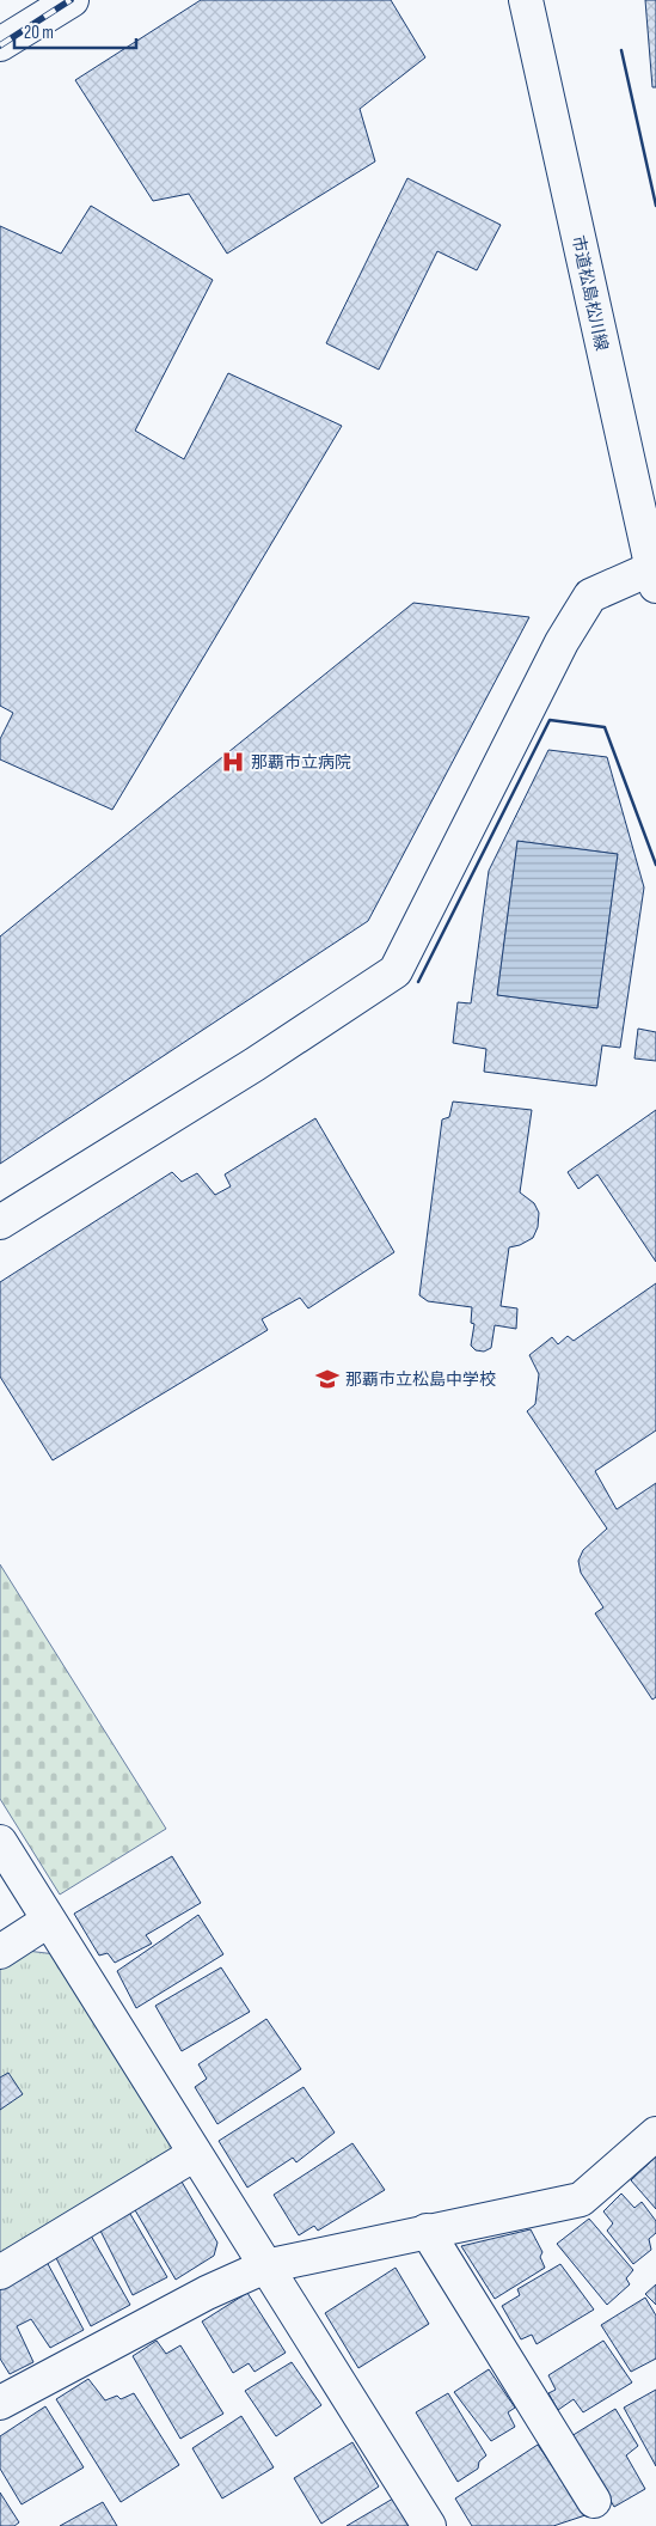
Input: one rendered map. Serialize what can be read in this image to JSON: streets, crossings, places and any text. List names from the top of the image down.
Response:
{
  "streets": {
    "street": ["市道松島松川線"]
  },
  "places": {
    "hospital": ["那覇市立病院"],
    "school or university": ["那覇市立松島中学校"]
  },
  "scale_bar": "20 m"
}
